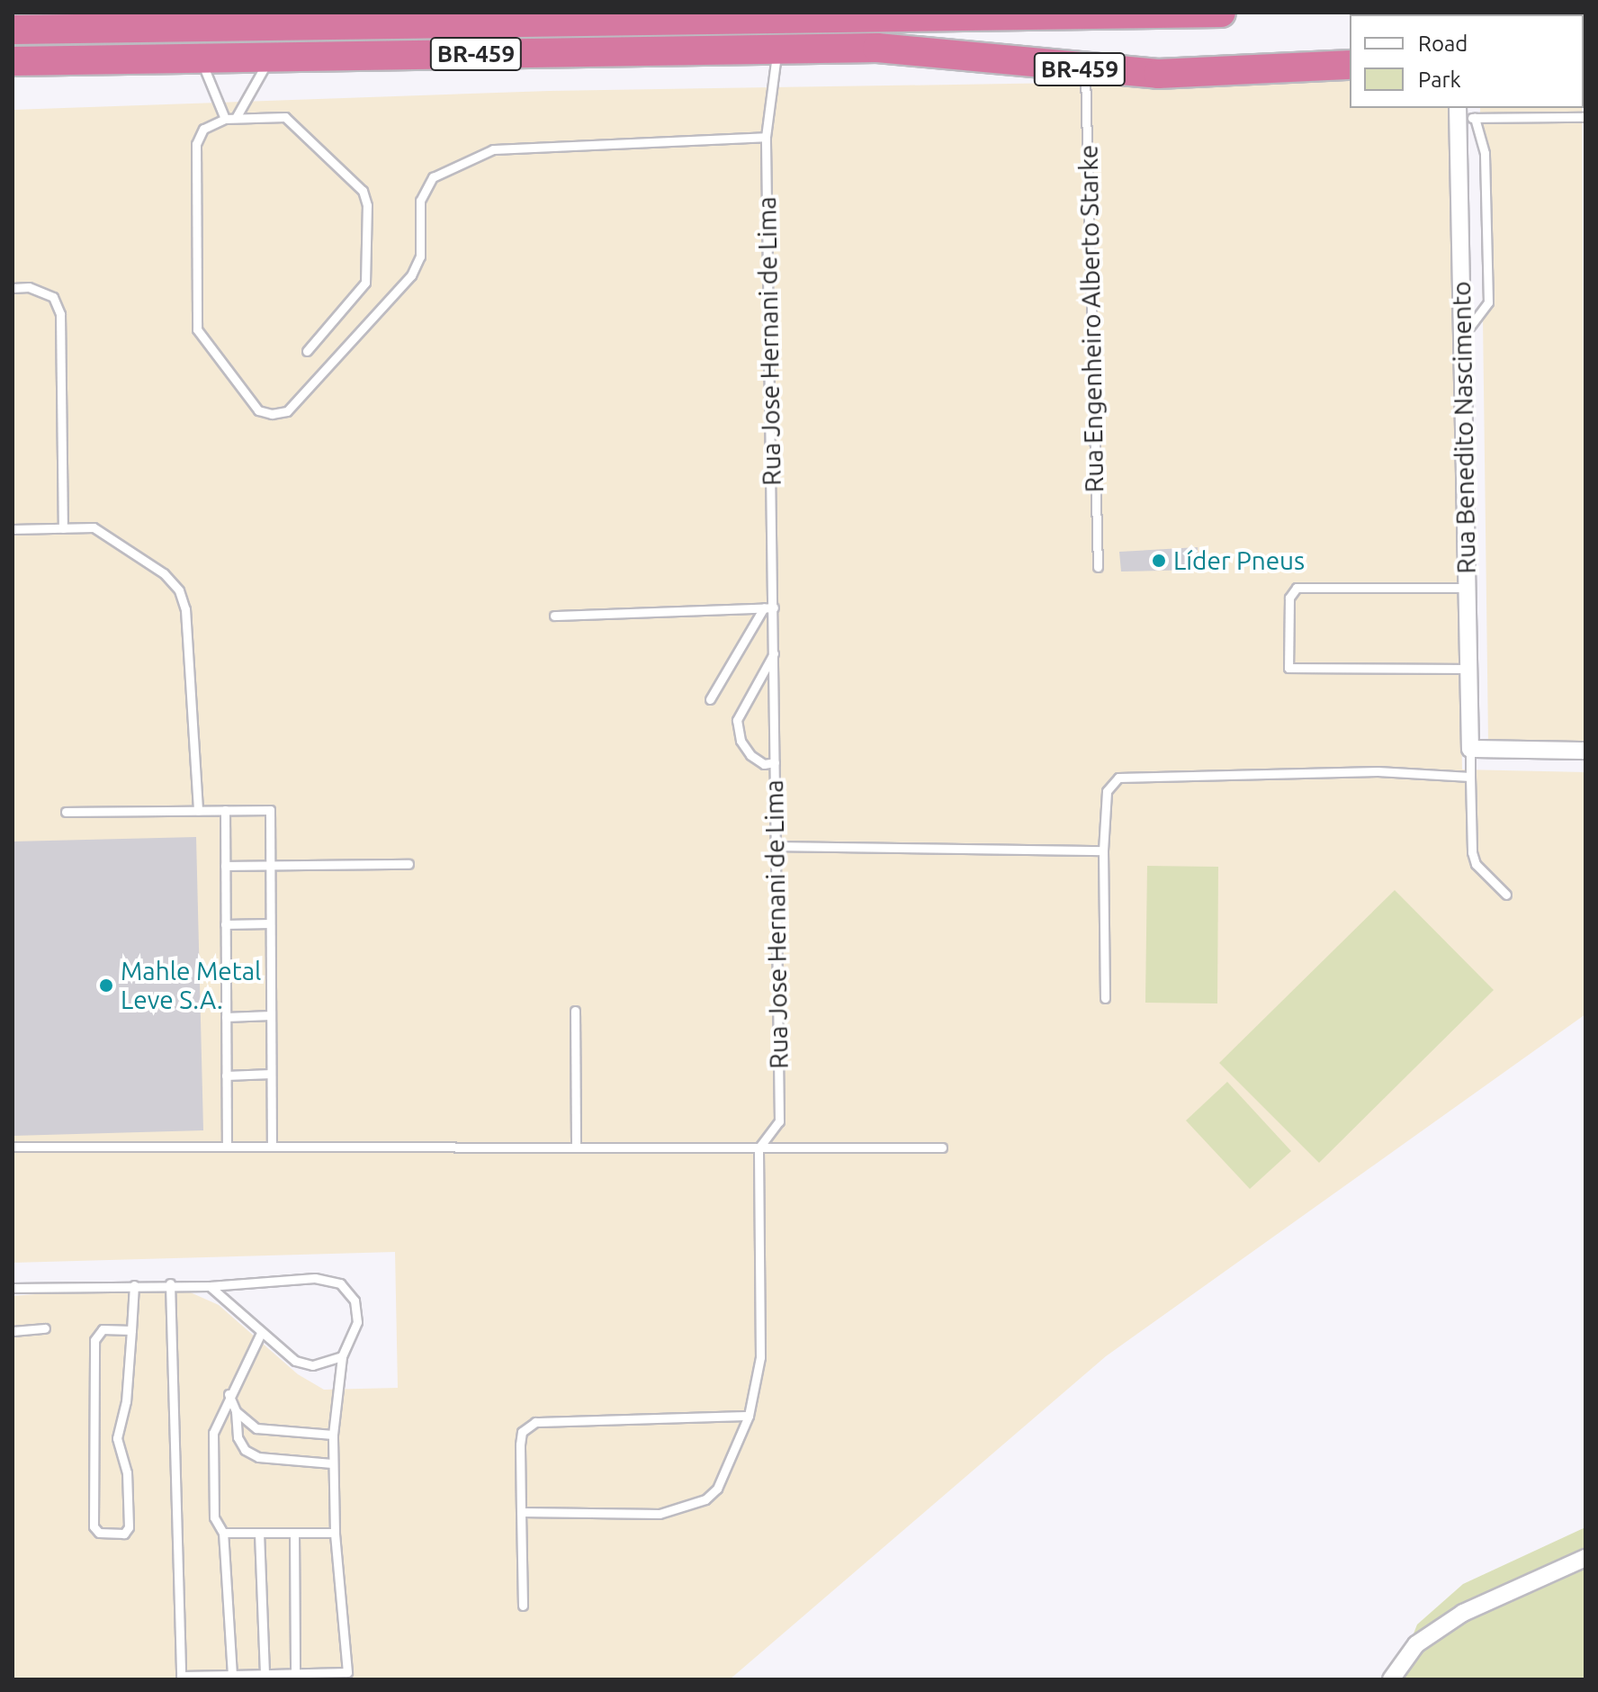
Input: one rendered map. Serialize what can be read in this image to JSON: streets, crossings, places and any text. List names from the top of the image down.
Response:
{
  "streets": {
    "highway": ["BR-459"],
    "street": ["Rua Benedito Nascimento"],
    "lane": ["Rua Engenheiro Alberto Starke", "Rua Jose Hernani de Lima"]
  },
  "crossings": [
    ["BR-459", "Rua Engenheiro Alberto Starke"],
    ["BR-459", "Rua Jose Hernani de Lima"]
  ],
  "places": ["Líder Pneus", "Mahle Metal Leve S.A."],
  "legend": ["Road", "Park"]
}
